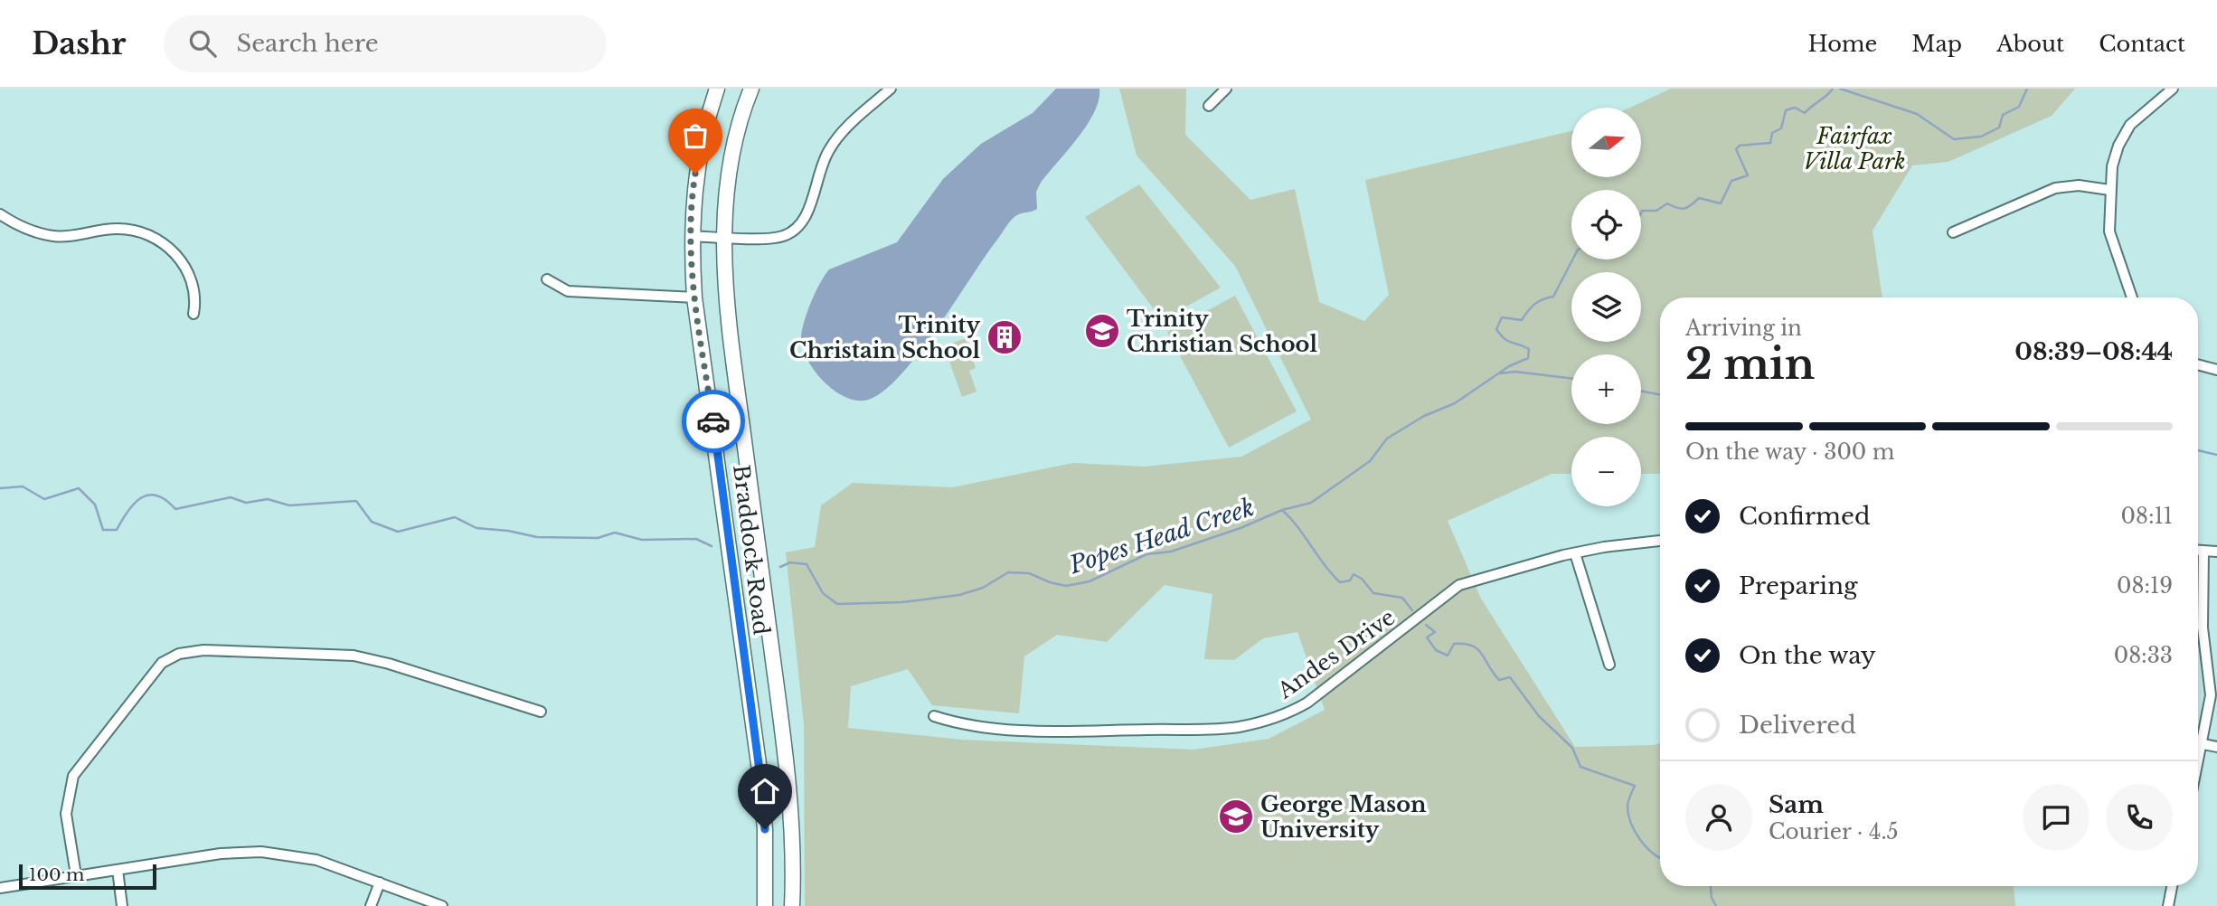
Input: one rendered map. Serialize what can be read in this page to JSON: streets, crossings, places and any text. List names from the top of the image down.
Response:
{
  "streets": {
    "main road": ["Braddock Road"],
    "street": ["Andes Drive"]
  },
  "water": ["Popes Head Creek"],
  "parks": ["Fairfax Villa Park"],
  "places": {
    "school or university": ["Trinity Christian School", "George Mason University"],
    "building": ["Trinity Christain School"]
  },
  "scale_bar": "100 m",
  "north": "right",
  "page": {
    "header": "Dashr",
    "search": "Search here",
    "nav": [
      "Home",
      "Map",
      "About",
      "Contact"
    ],
    "map_buttons": ["+", "−"],
    "heading": ["2 min", "Arriving in", "08:39–08:44"],
    "panel": ["Sam", "Courier · 4.5"],
    "bar": "On the way · 300 m",
    "list": [
      ["Confirmed", "08:11"],
      ["Preparing", "08:19"],
      ["On the way", "08:33"],
      "Delivered"
    ],
    "scale": "100 m"
  }
}
